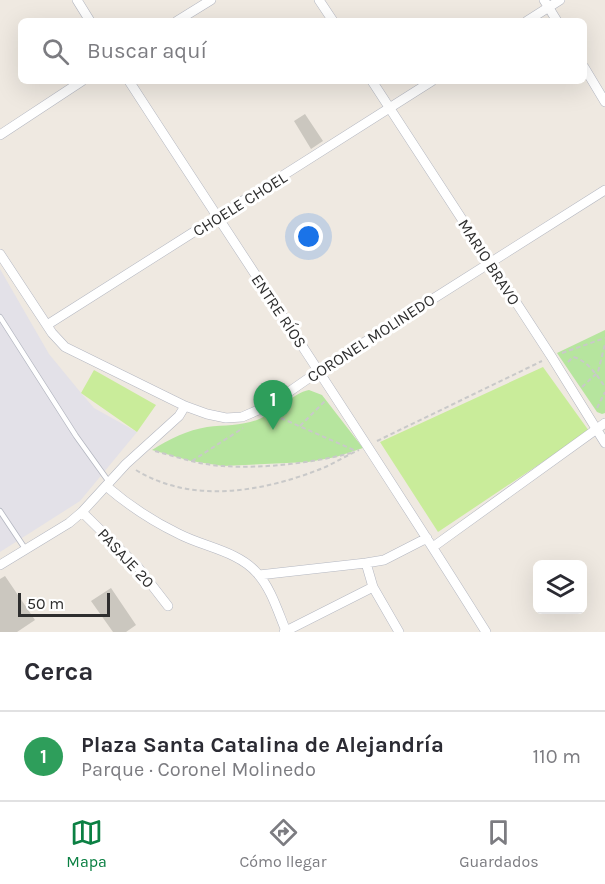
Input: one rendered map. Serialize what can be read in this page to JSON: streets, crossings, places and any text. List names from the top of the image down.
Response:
{
  "streets": {
    "street": [
      "CHOELE CHOEL",
      "MARIO BRAVO",
      "ENTRE RÍOS",
      "CORONEL MOLINEDO",
      "PASAJE 20"
    ]
  },
  "crossings": [
    ["CHOELE CHOEL", "MARIO BRAVO"],
    ["CHOELE CHOEL", "ENTRE RÍOS"],
    ["CHOELE CHOEL", "CORONEL MOLINEDO"],
    ["MARIO BRAVO", "CORONEL MOLINEDO"],
    ["ENTRE RÍOS", "CORONEL MOLINEDO"]
  ],
  "scale_bar": "50 m",
  "page": {
    "search": "Buscar aquí",
    "pins": "1",
    "scale": "50 m",
    "heading": "Cerca",
    "list": [
      {
        "mark": "1",
        "name": "Plaza Santa Catalina de Alejandría",
        "note": "Parque · Coronel Molinedo",
        "value": "110 m"
      }
    ],
    "nav": ["Mapa", "Cómo llegar", "Guardados"]
  }
}
